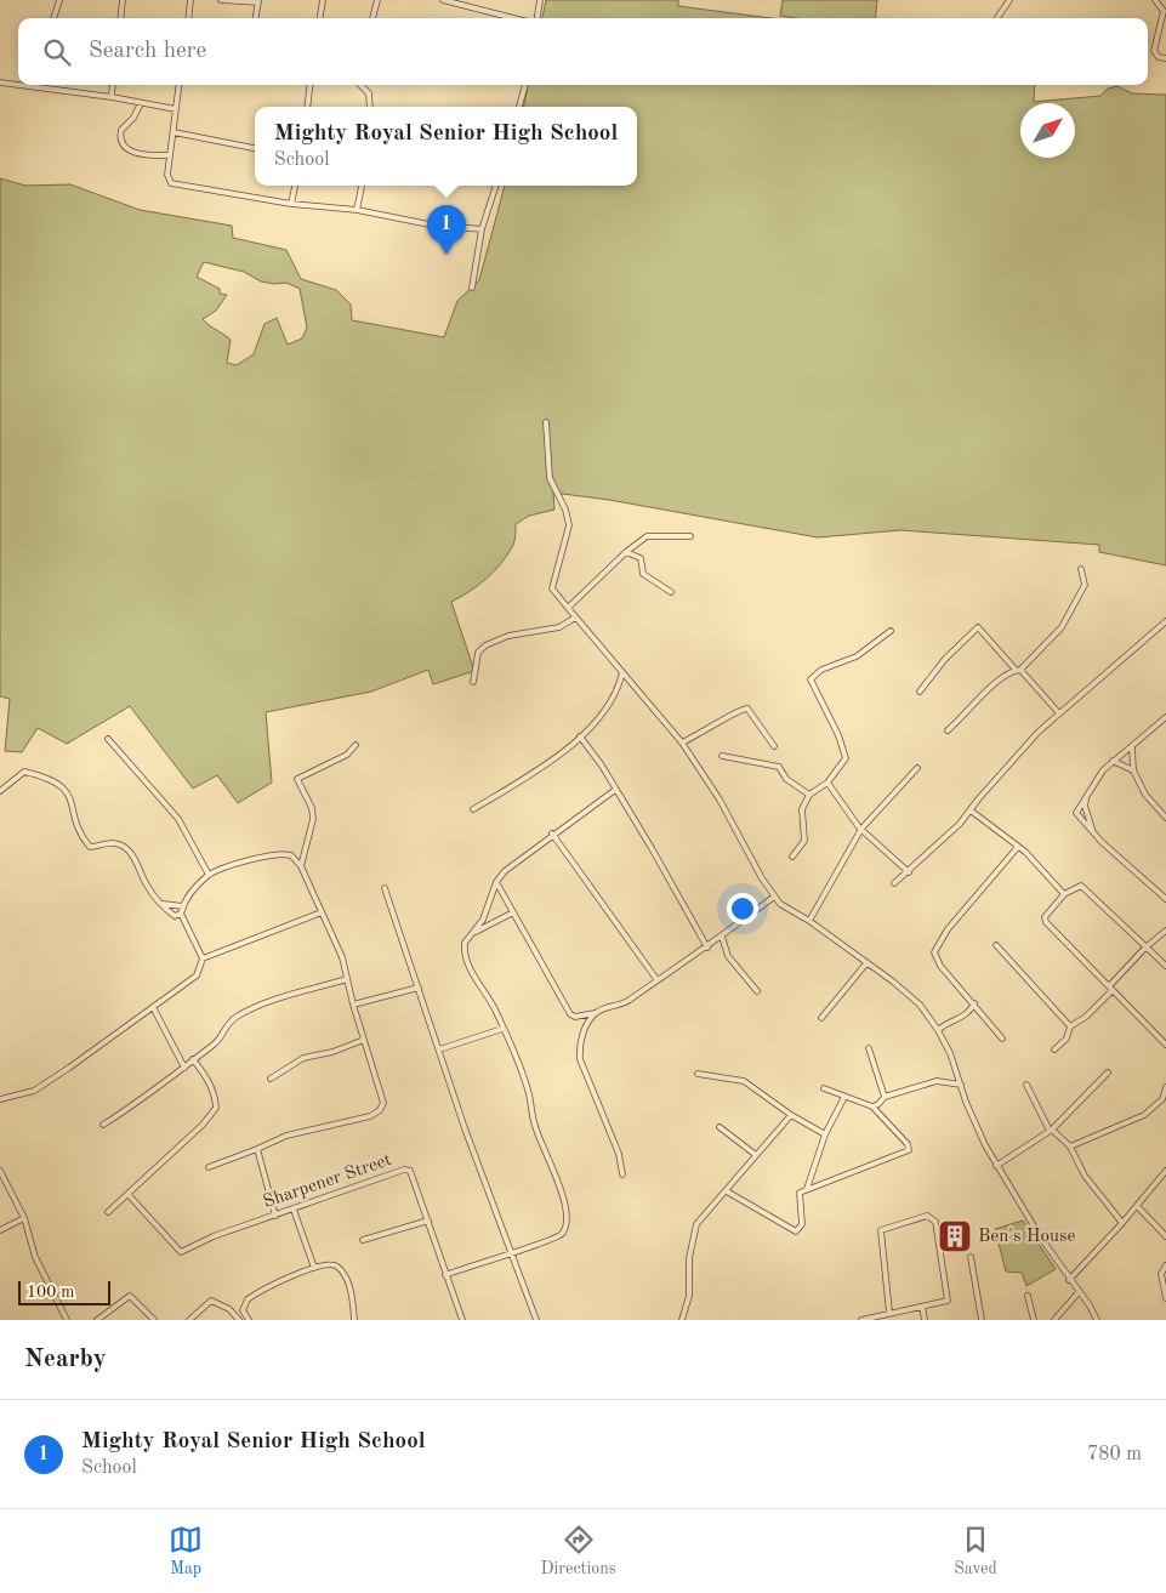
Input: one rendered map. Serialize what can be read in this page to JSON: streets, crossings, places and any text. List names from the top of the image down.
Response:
{
  "streets": {
    "street": ["Sharpener Street"]
  },
  "places": {
    "building": ["Ben's House"]
  },
  "scale_bar": "100 m",
  "north": "top right",
  "page": {
    "search": "Search here",
    "popup": ["Mighty Royal Senior High School", "School"],
    "pins": "1",
    "scale": "100 m",
    "heading": "Nearby",
    "list": [
      {
        "mark": "1",
        "name": "Mighty Royal Senior High School",
        "note": "School",
        "value": "780 m"
      }
    ],
    "nav": ["Map", "Directions", "Saved"]
  }
}
